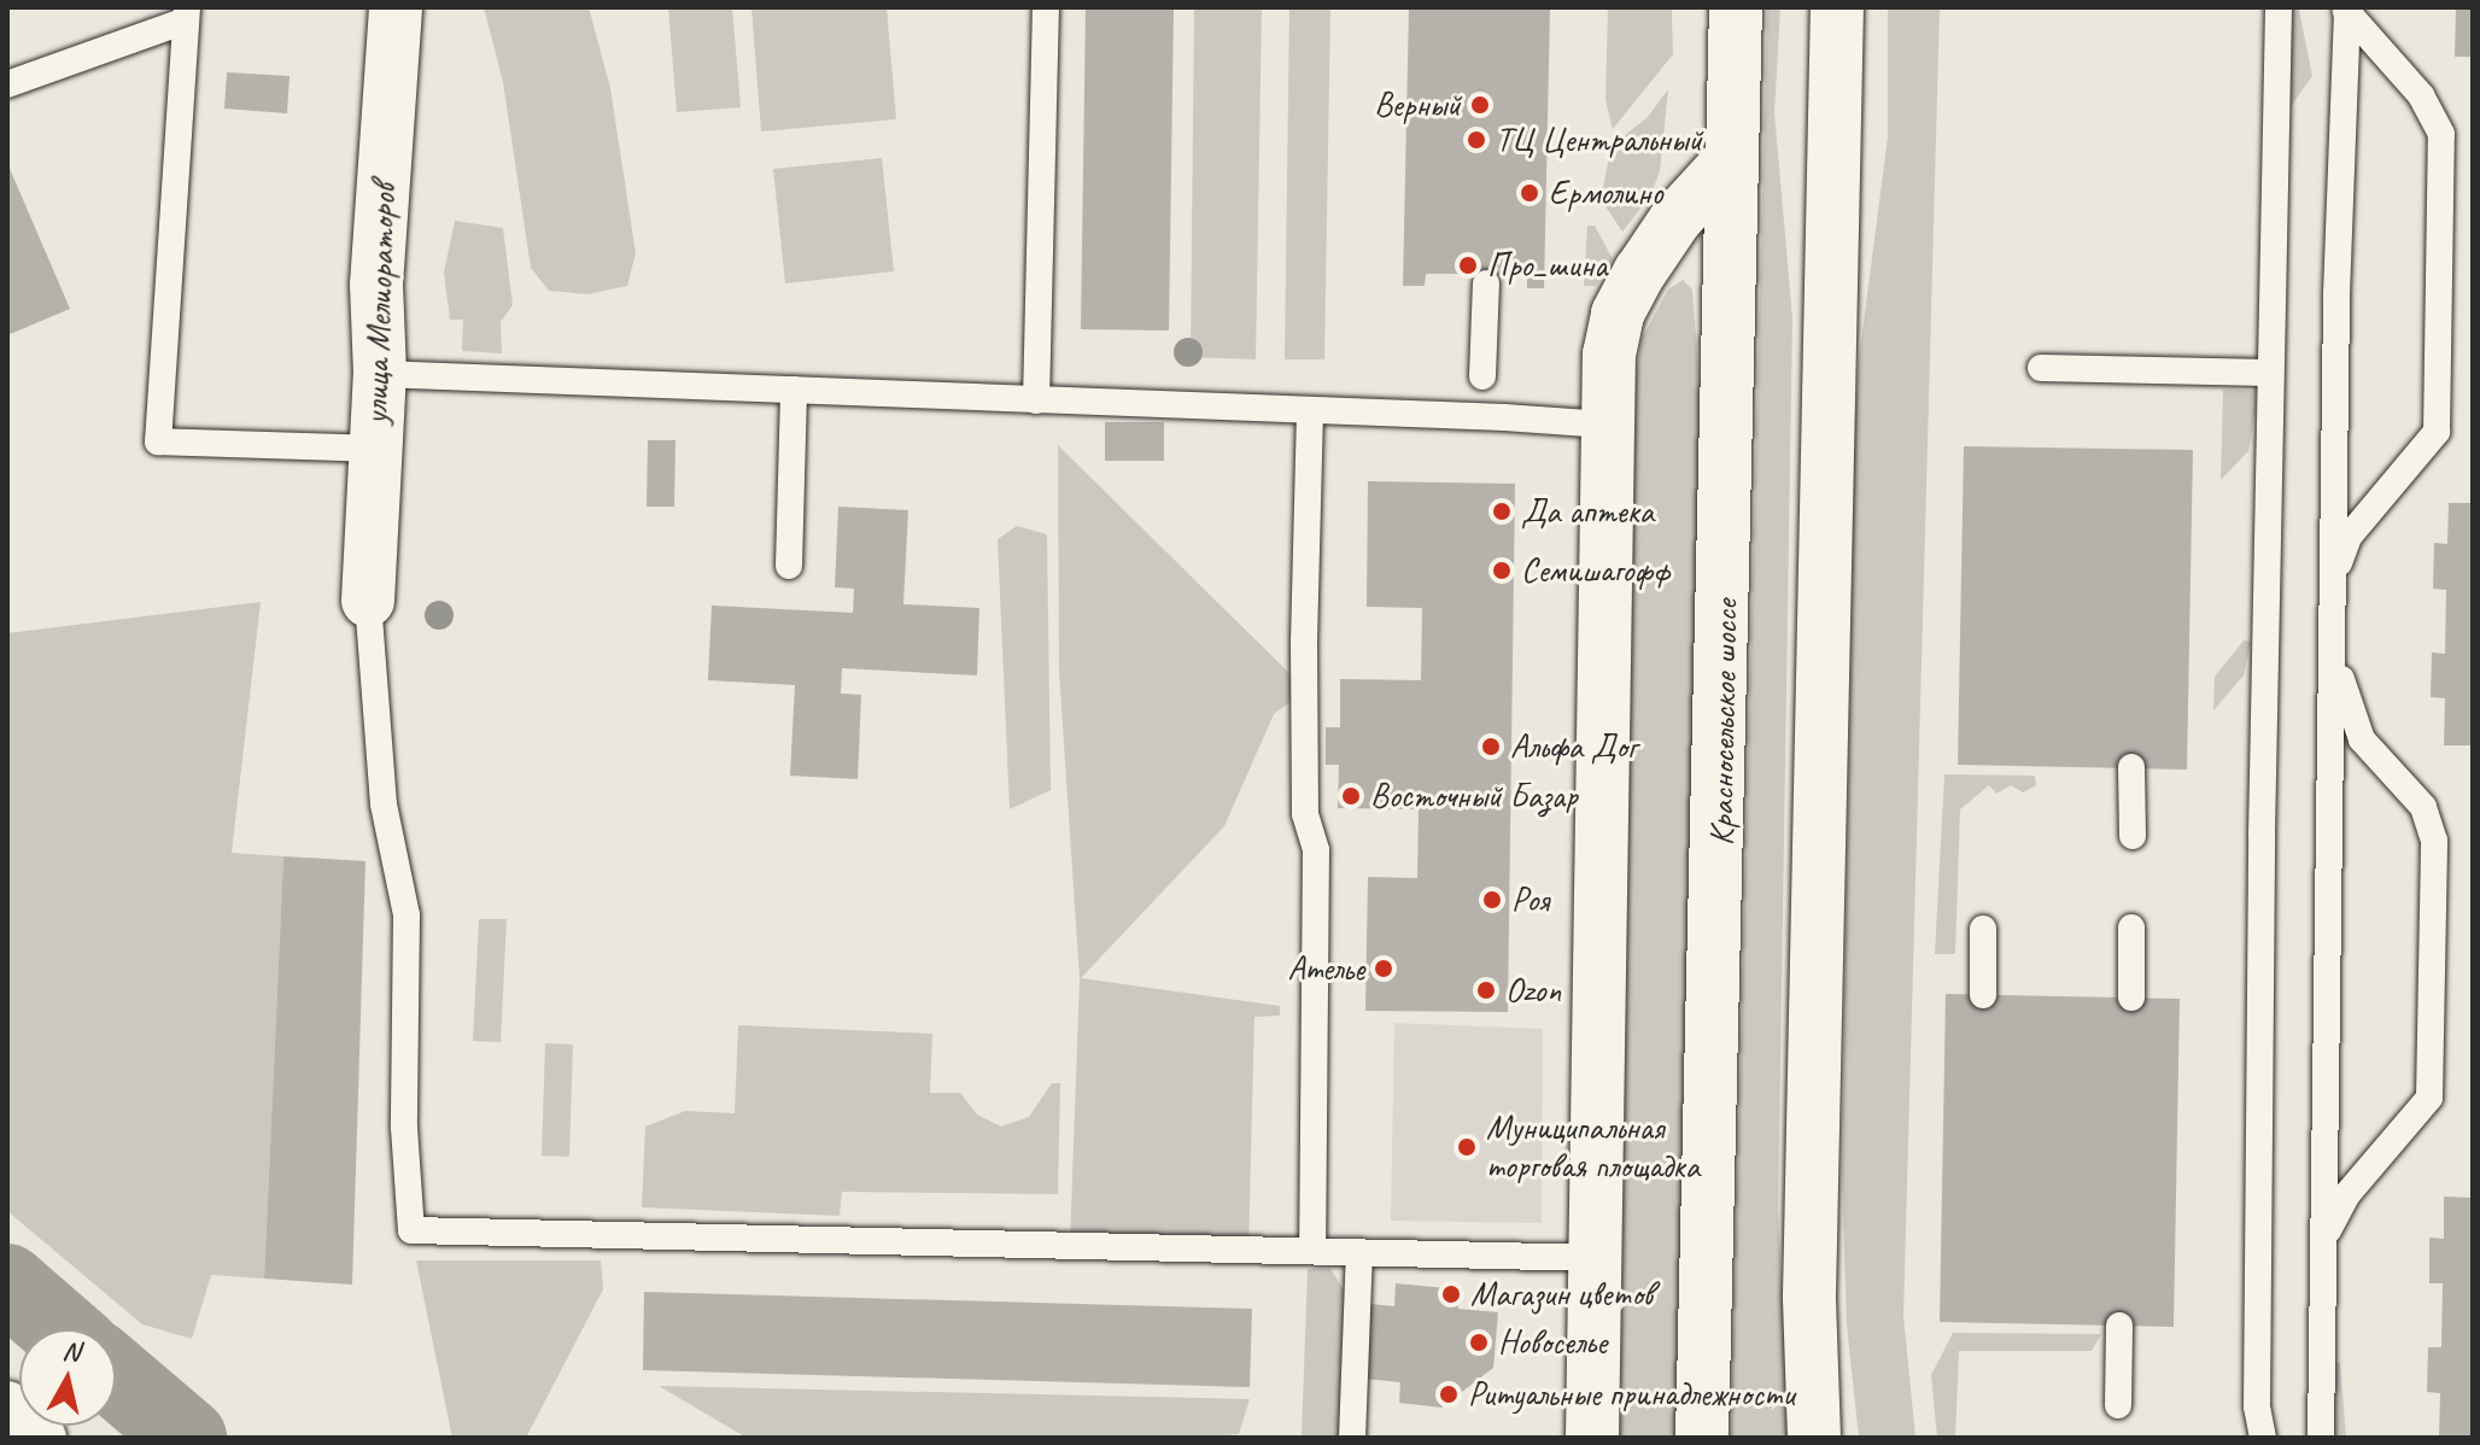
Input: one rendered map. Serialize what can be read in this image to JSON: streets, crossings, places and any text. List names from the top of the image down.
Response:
{
  "streets": {
    "main road": ["улица Мелиораторов", "Красносельское шоссе"]
  },
  "places": [
    "Верный",
    "ТЦ Центральный",
    "Ермолино",
    "Про_шина",
    "Да аптека",
    "Семишагофф",
    "Альфа Дог",
    "Восточный Базар",
    "Роя",
    "Ателье",
    "Ozon",
    "Муниципальная торговая площадка",
    "Магазин цветов",
    "Новоселье",
    "Ритуальные принадлежности"
  ],
  "north": "top"
}
